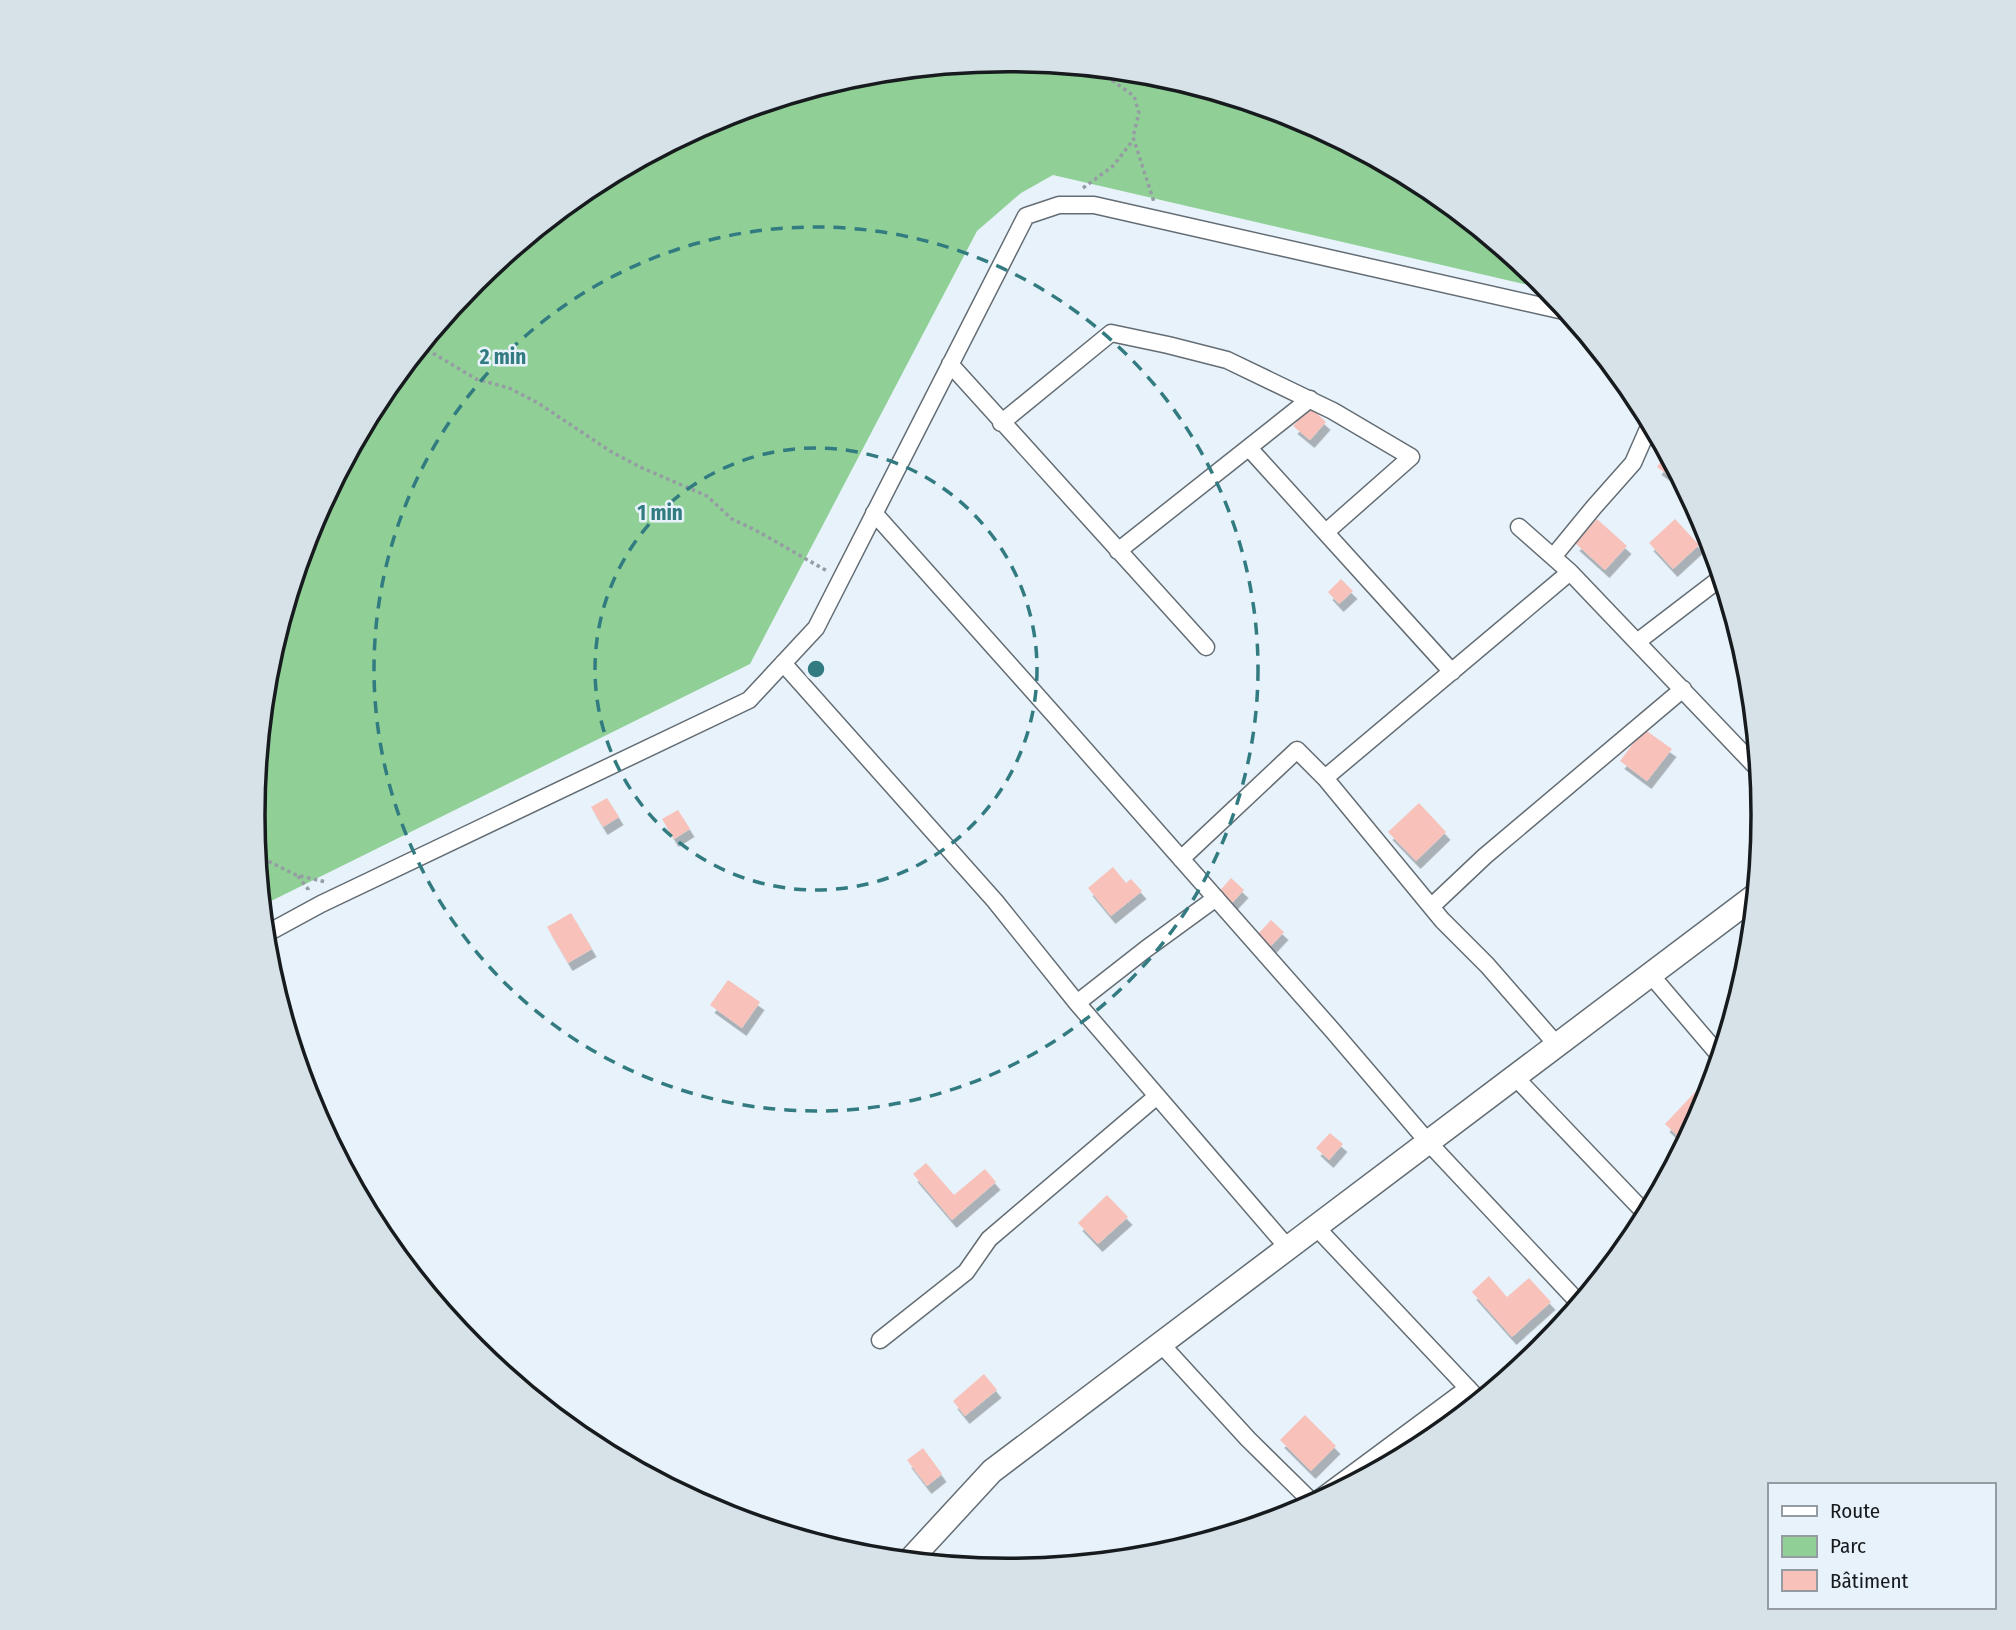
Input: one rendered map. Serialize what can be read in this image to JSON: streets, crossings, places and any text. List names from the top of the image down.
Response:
{
  "legend": ["Route", "Parc", "Bâtiment"],
  "rings": ["2 min", "1 min"]
}
